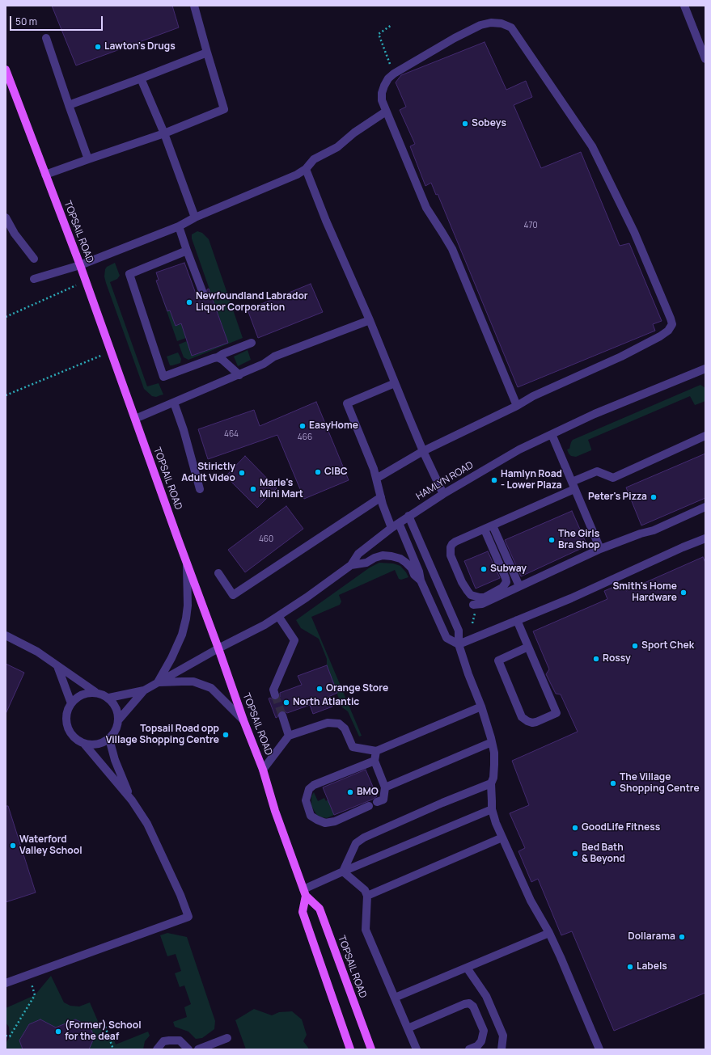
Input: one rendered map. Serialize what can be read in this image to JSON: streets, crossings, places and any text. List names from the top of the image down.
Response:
{
  "streets": {
    "main road": ["TOPSAIL ROAD"],
    "street": ["HAMLYN ROAD"]
  },
  "crossings": [
    ["TOPSAIL ROAD", "HAMLYN ROAD"]
  ],
  "places": [
    "Lawton's Drugs",
    "Sobeys",
    "Newfoundland Labrador Liquor Corporation",
    "EasyHome",
    "CIBC",
    "Stirictly Adult Video",
    "Hamlyn Road - Lower Plaza",
    "Marie's Mini Mart",
    "Peter's Pizza",
    "The Girls Bra Shop",
    "Subway",
    "Smith's Home Hardware",
    "Sport Chek",
    "Rossy",
    "Orange Store",
    "North Atlantic",
    "Topsail Road opp Village Shopping Centre",
    "The Village Shopping Centre",
    "BMO",
    "GoodLife Fitness",
    "Waterford Valley School",
    "Bed Bath & Beyond",
    "Dollarama",
    "Labels",
    "(Former) School for the deaf"
  ],
  "house_numbers": [
    "470",
    "464",
    "466",
    "460"
  ],
  "scale_bar": "50 m"
}
